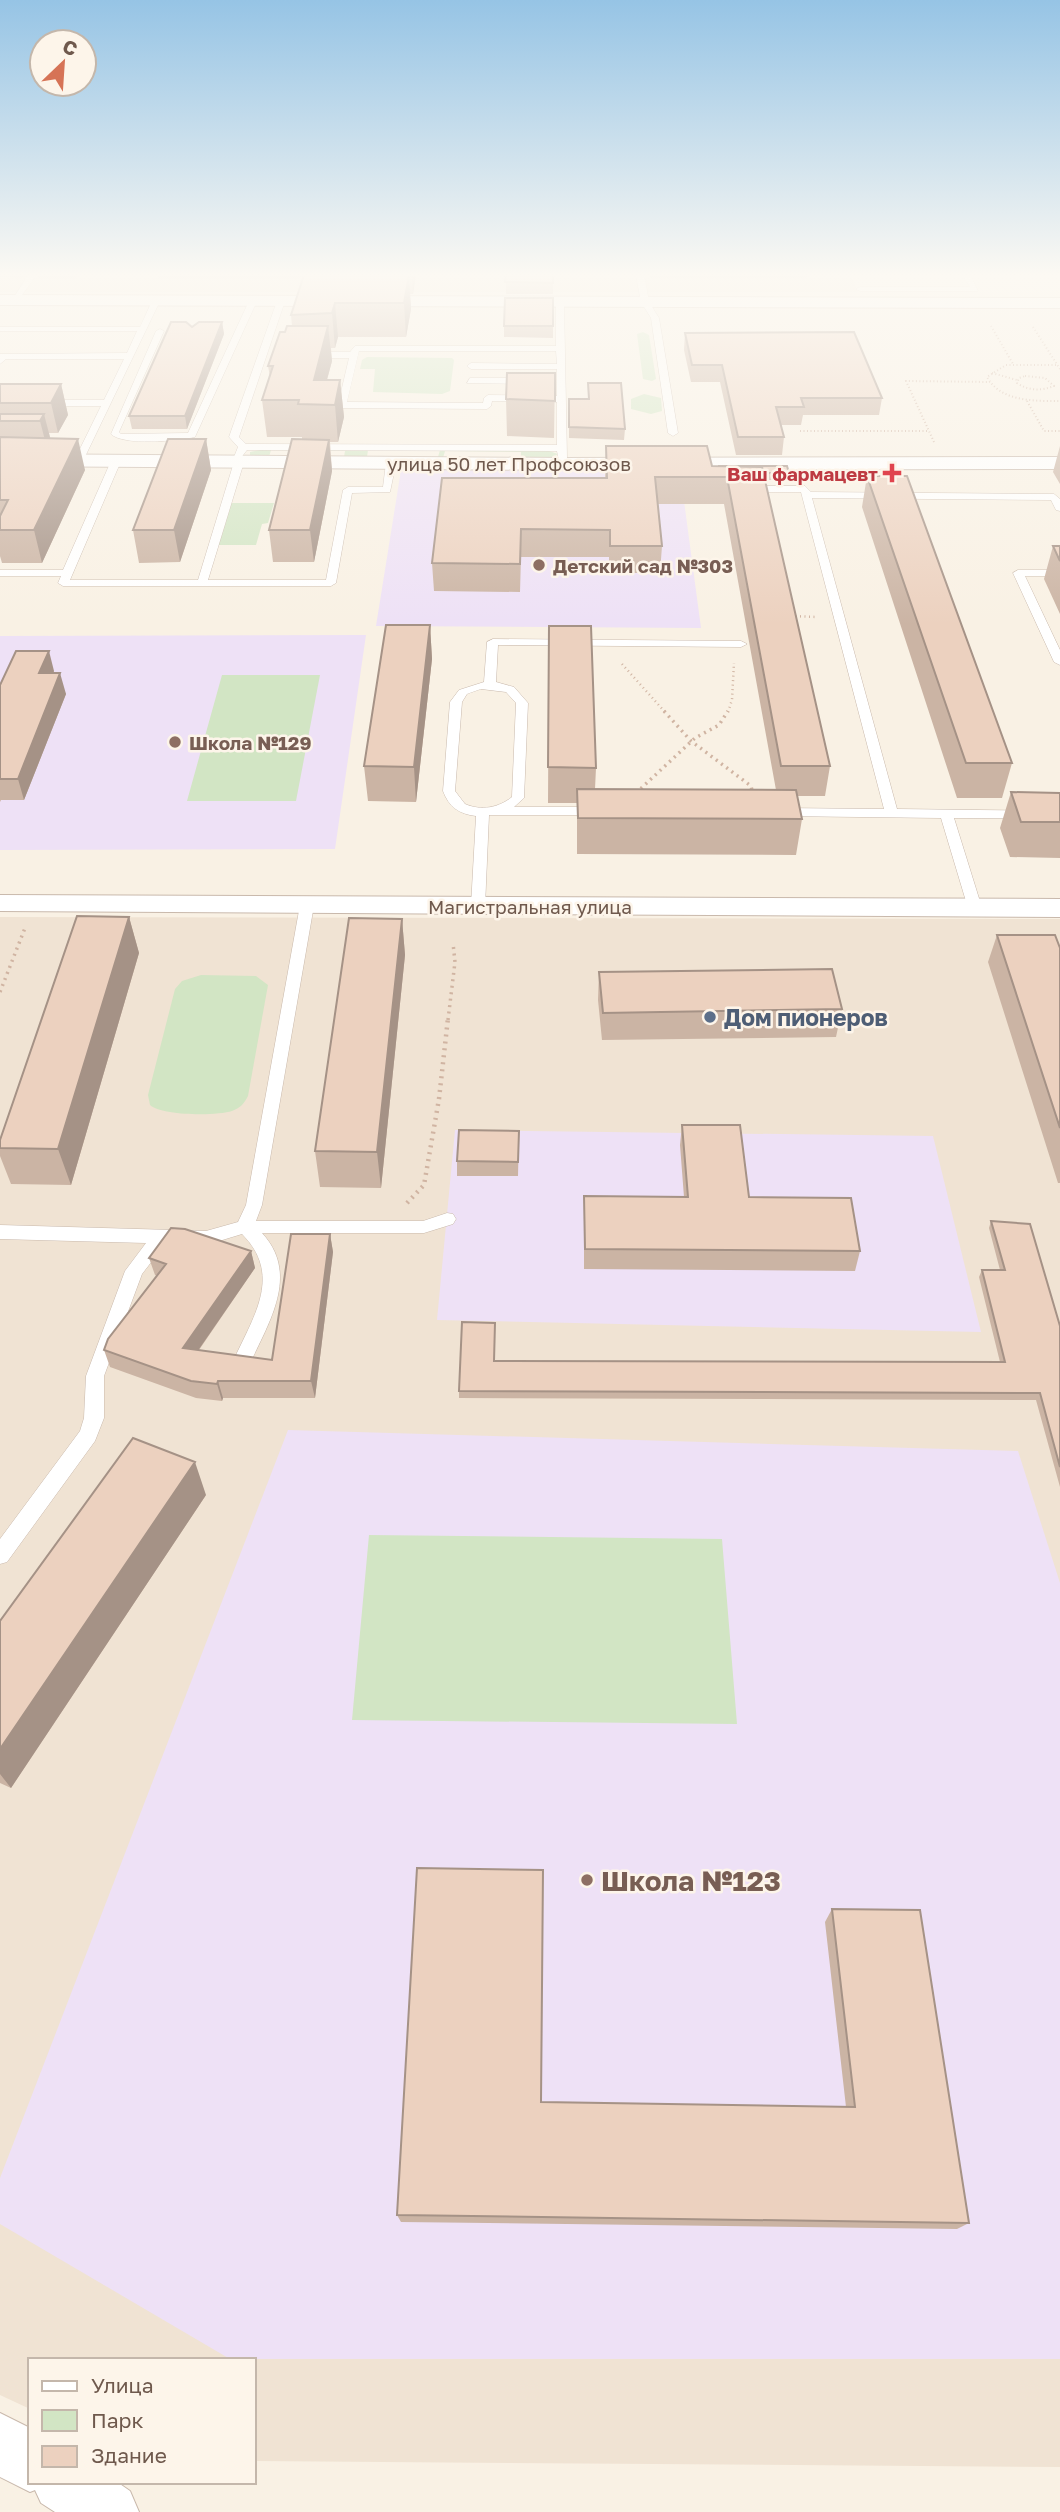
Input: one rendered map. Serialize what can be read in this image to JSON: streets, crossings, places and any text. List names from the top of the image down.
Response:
{
  "streets": {
    "street": ["улица 50 лет Профсоюзов", "Магистральная улица"]
  },
  "places": {
    "health": ["Ваш фармацевт"],
    "other": [
      "Детский сад №303",
      "Школа №129",
      "Дом пионеров",
      "Школа №123"
    ]
  },
  "legend": ["Улица", "Парк", "Здание"],
  "north": "top right"
}
